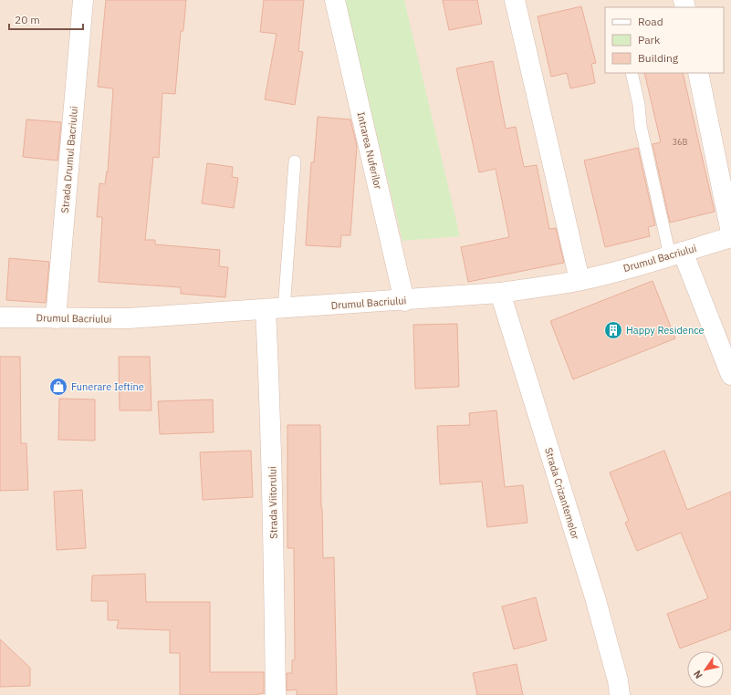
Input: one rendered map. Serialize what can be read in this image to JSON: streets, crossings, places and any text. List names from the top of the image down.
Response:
{
  "streets": {
    "street": [
      "Intrarea Nuferilor",
      "Strada Drumul Bacriului",
      "Drumul Bacriului",
      "Strada Crizantemelor",
      "Strada Viitorului"
    ]
  },
  "crossings": [
    ["Intrarea Nuferilor", "Drumul Bacriului"],
    ["Strada Drumul Bacriului", "Drumul Bacriului"],
    ["Drumul Bacriului", "Strada Crizantemelor"],
    ["Drumul Bacriului", "Strada Viitorului"]
  ],
  "places": {
    "building": ["Happy Residence"],
    "shop": ["Funerare Ieftine"]
  },
  "house_numbers": ["36B"],
  "legend": ["Road", "Park", "Building"],
  "scale_bar": "20 m",
  "north": "bottom left"
}
